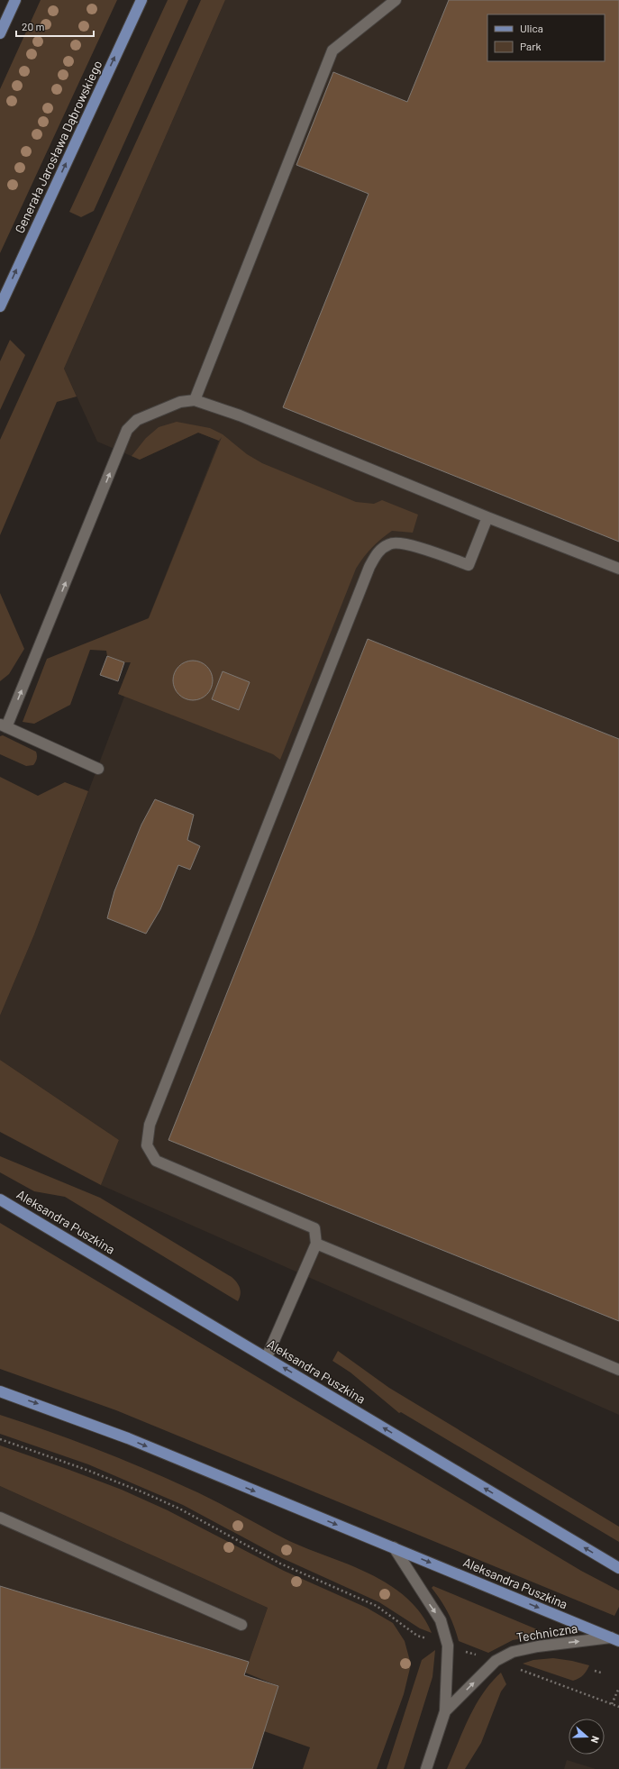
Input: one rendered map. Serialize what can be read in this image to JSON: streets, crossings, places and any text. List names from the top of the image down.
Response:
{
  "streets": {
    "main road": ["Generała Jarosława Dąbrowskiego", "Aleksandra Puszkina"],
    "street": ["Techniczna"]
  },
  "crossings": [
    ["Aleksandra Puszkina", "Techniczna"]
  ],
  "one_way": ["Generała Jarosława Dąbrowskiego"],
  "legend": ["Ulica", "Park"],
  "scale_bar": "20 m",
  "north": "right"
}
